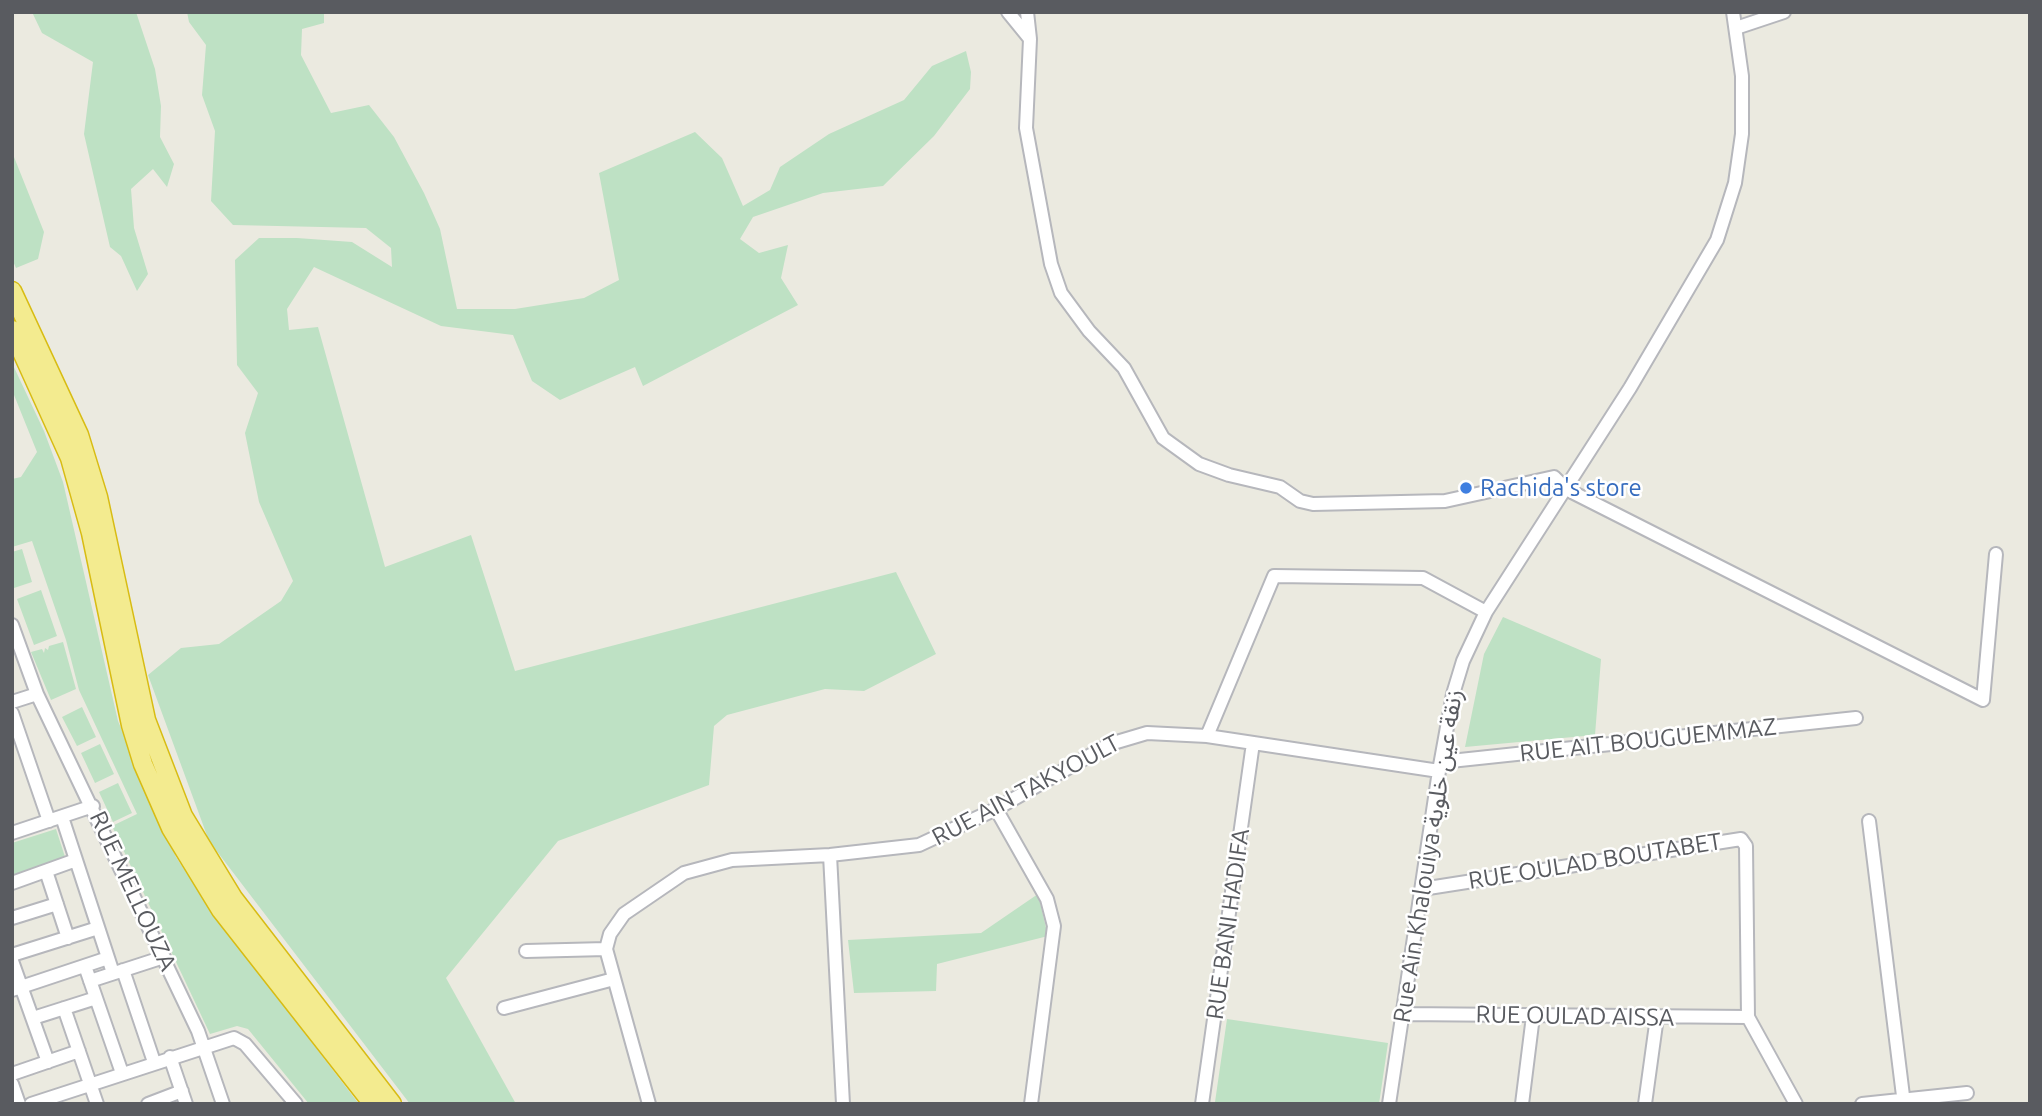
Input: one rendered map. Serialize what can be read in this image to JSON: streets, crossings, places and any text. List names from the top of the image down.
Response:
{
  "streets": {
    "street": [
      "RUE AIT BOUGUEMMAZ",
      "RUE AIN TAKYOULT",
      "Rue Ain Khalouiya زنقة عين خلوية",
      "RUE OULAD BOUTABET",
      "RUE MELLOUZA",
      "RUE BANI HADIFA",
      "RUE OULAD AISSA"
    ]
  },
  "crossings": [
    ["RUE AIT BOUGUEMMAZ", "RUE AIN TAKYOULT"],
    ["RUE AIT BOUGUEMMAZ", "Rue Ain Khalouiya زنقة عين خلوية"],
    ["RUE AIN TAKYOULT", "Rue Ain Khalouiya زنقة عين خلوية"],
    ["RUE AIN TAKYOULT", "RUE BANI HADIFA"],
    ["Rue Ain Khalouiya زنقة عين خلوية", "RUE OULAD BOUTABET"],
    ["Rue Ain Khalouiya زنقة عين خلوية", "RUE OULAD AISSA"],
    ["RUE OULAD BOUTABET", "RUE OULAD AISSA"]
  ],
  "places": ["Rachida's store"]
}
